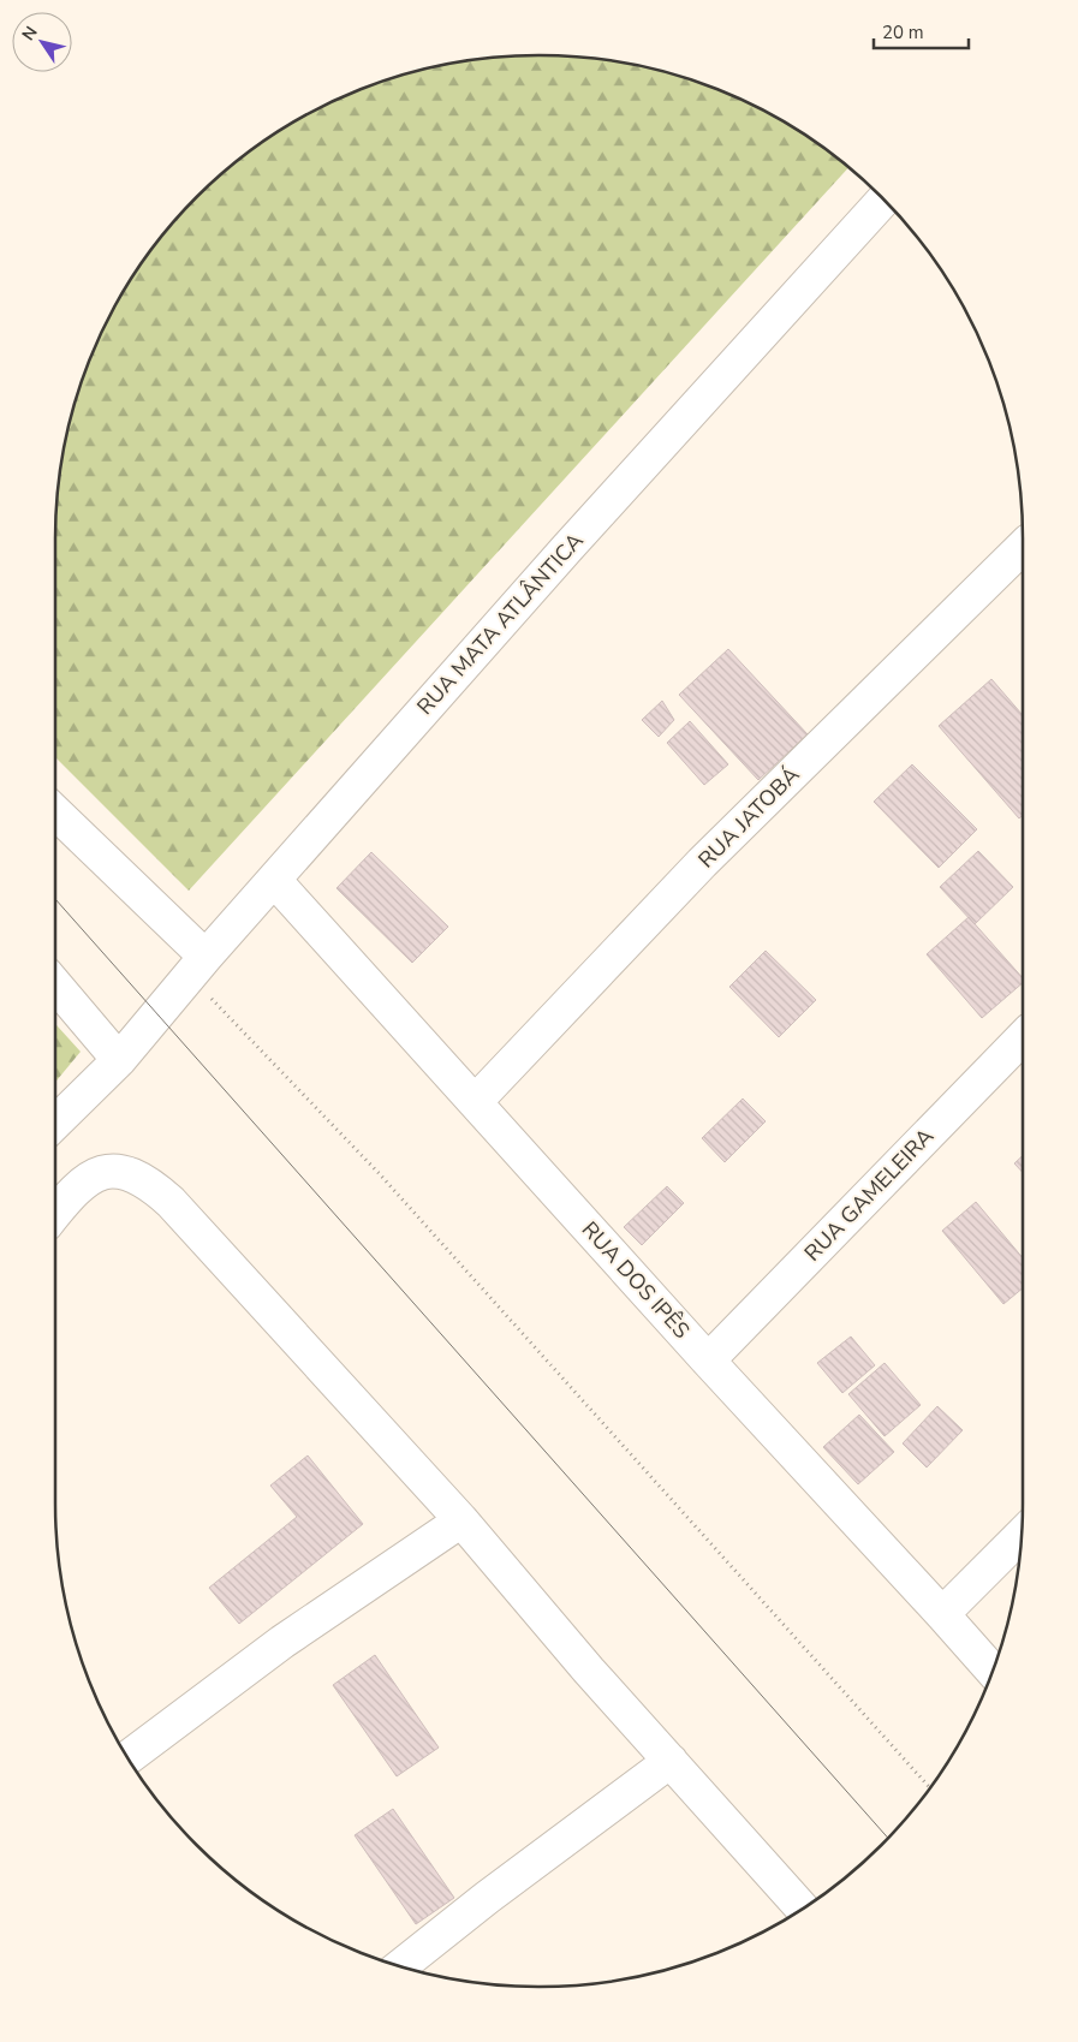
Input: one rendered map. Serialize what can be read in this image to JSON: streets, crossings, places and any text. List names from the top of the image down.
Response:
{
  "streets": {
    "street": [
      "RUA MATA ATLÂNTICA",
      "RUA JATOBÁ",
      "RUA GAMELEIRA",
      "RUA DOS IPÊS"
    ]
  },
  "crossings": [
    ["RUA MATA ATLÂNTICA", "RUA DOS IPÊS"],
    ["RUA JATOBÁ", "RUA DOS IPÊS"],
    ["RUA GAMELEIRA", "RUA DOS IPÊS"]
  ],
  "scale_bar": "20 m",
  "north": "top left"
}
